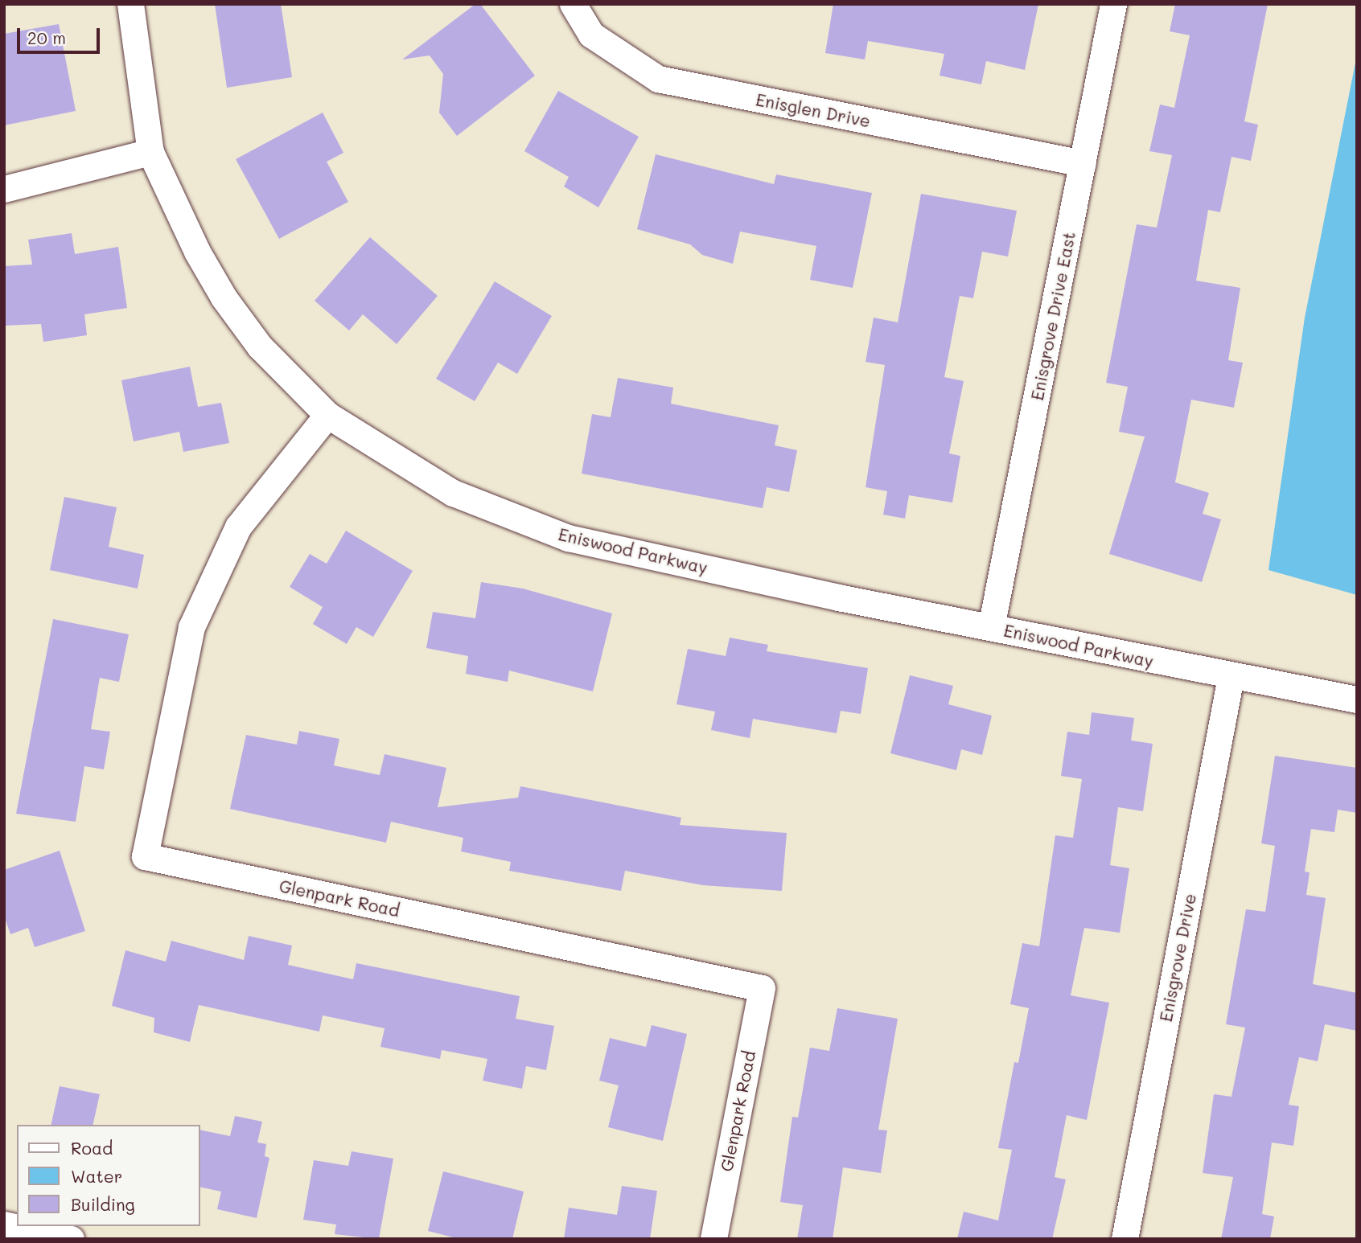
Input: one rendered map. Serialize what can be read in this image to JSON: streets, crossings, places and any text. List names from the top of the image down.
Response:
{
  "streets": {
    "street": [
      "Enisglen Drive",
      "Enisgrove Drive East",
      "Eniswood Parkway",
      "Glenpark Road",
      "Enisgrove Drive"
    ]
  },
  "crossings": [
    ["Enisglen Drive", "Enisgrove Drive East"],
    ["Enisgrove Drive East", "Eniswood Parkway"],
    ["Eniswood Parkway", "Glenpark Road"],
    ["Eniswood Parkway", "Enisgrove Drive"]
  ],
  "legend": ["Road", "Water", "Building"],
  "scale_bar": "20 m"
}
